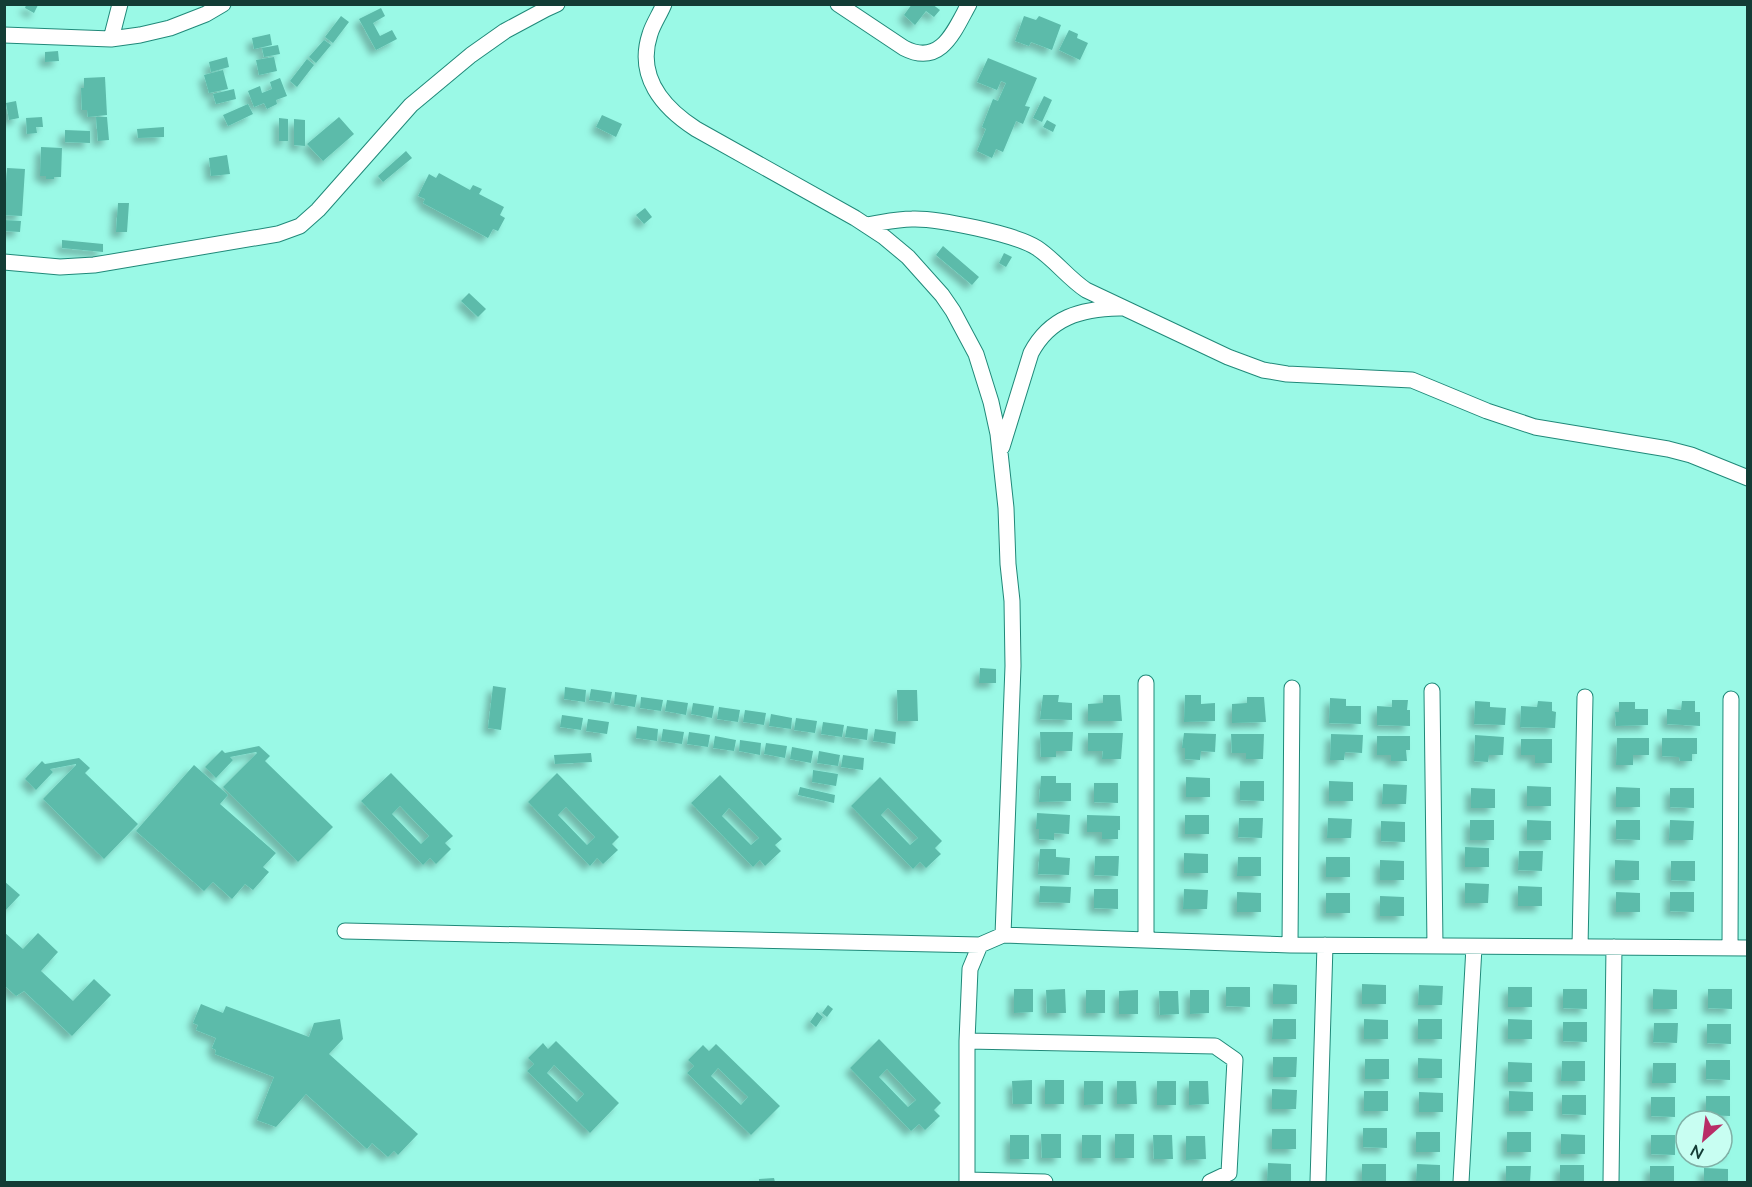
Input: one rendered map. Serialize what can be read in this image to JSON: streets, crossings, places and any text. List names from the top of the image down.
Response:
{
  "north": "bottom left"
}
